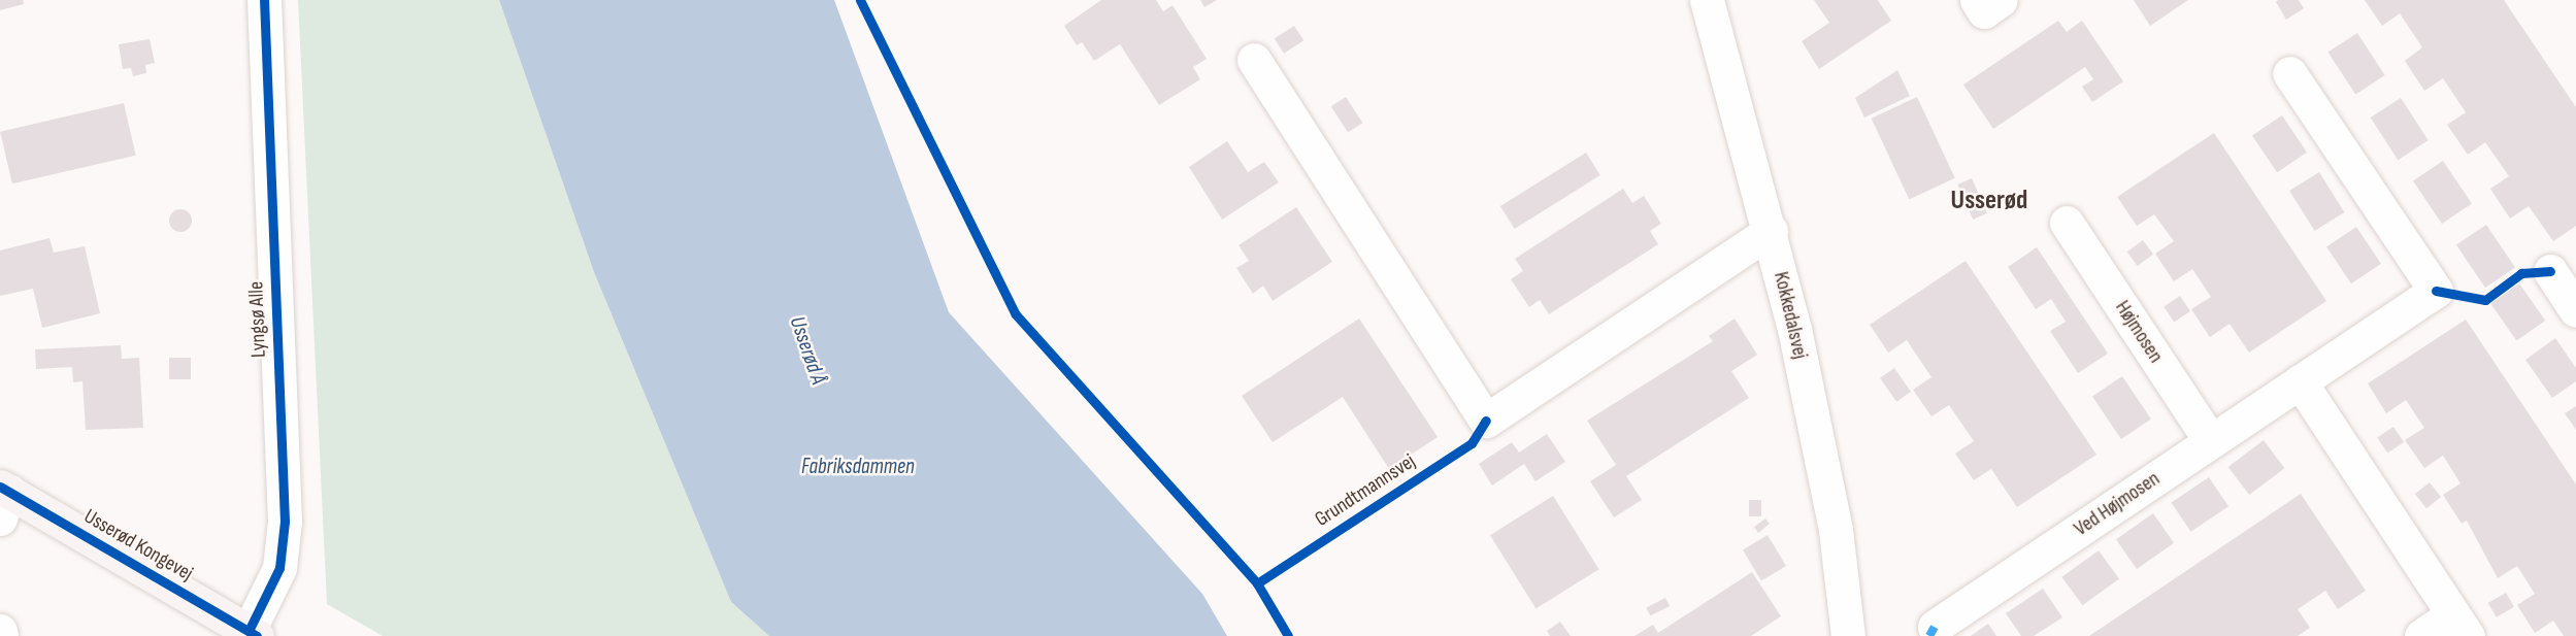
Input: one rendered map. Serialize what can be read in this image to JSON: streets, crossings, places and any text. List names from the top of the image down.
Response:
{
  "streets": {
    "main road": ["Usserød Kongevej"],
    "street": [
      "Kokkedalsvej",
      "Lyngsø Alle",
      "Højmosen",
      "Ved Højmosen"
    ],
    "cycle path": ["Grundtmannsvej"]
  },
  "crossings": [
    ["Lyngsø Alle", "Usserød Kongevej"],
    ["Højmosen", "Ved Højmosen"]
  ],
  "districts": ["Usserød"],
  "water": ["Usserød Å", "Fabriksdammen"]
}
